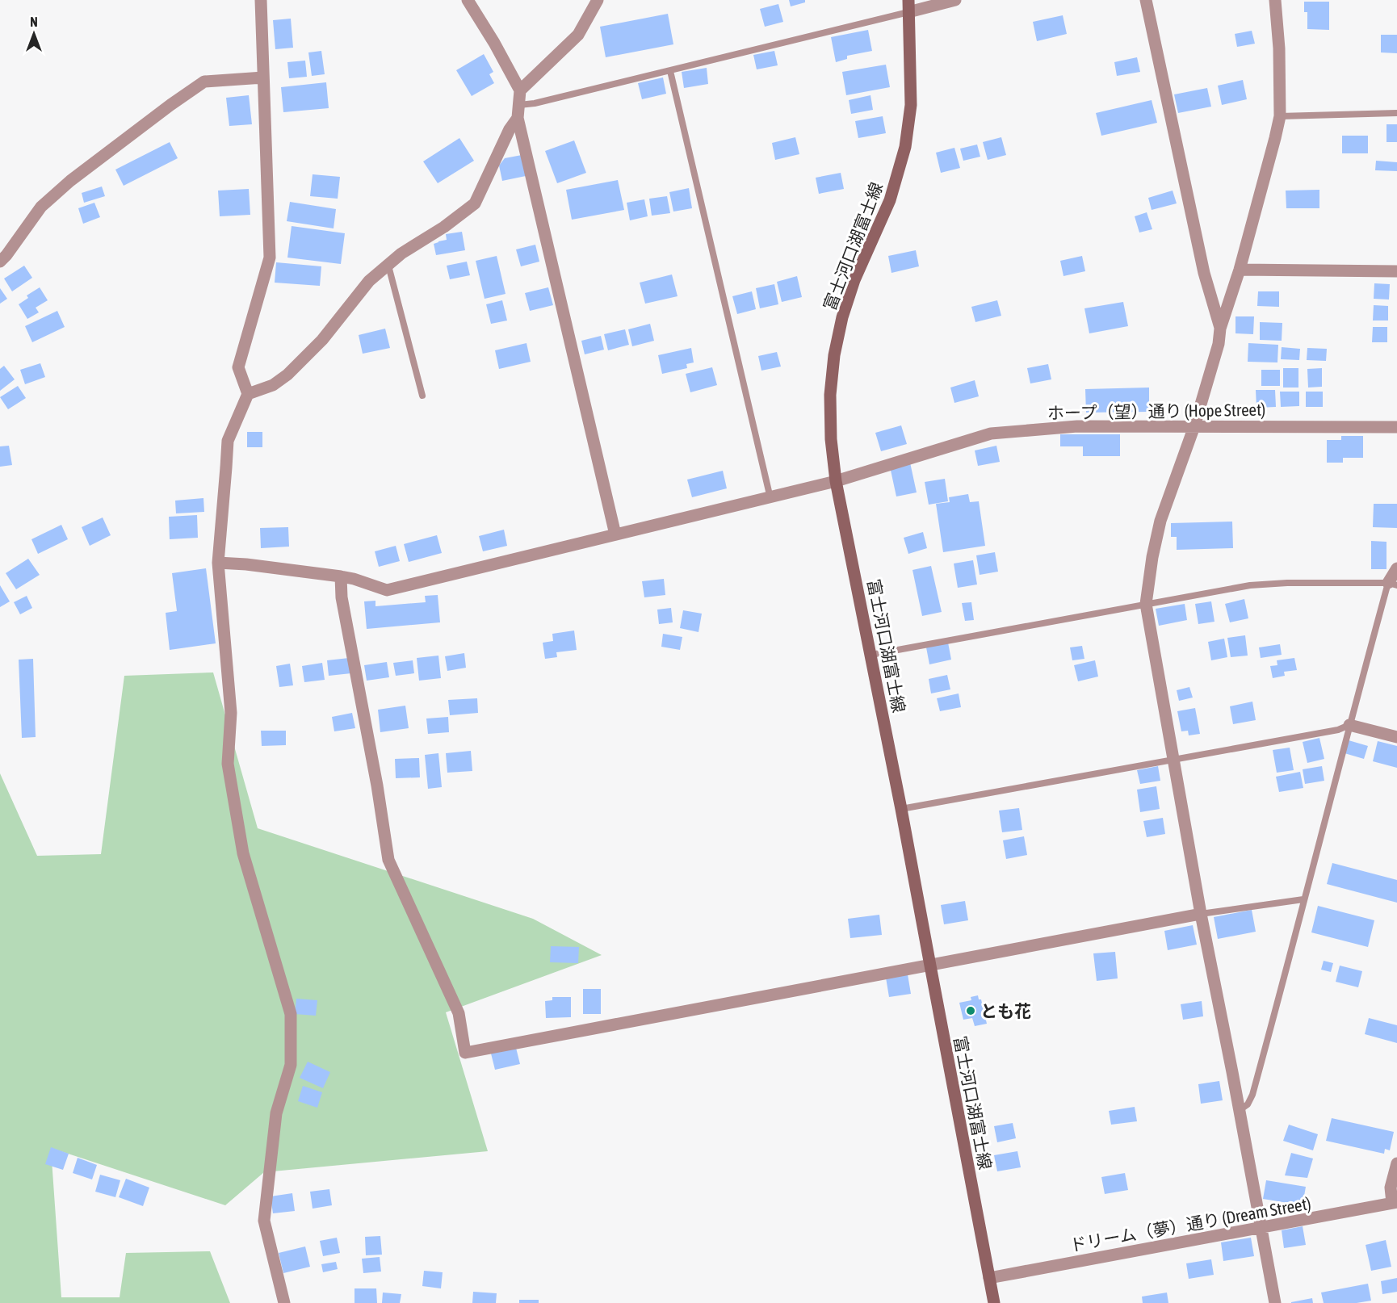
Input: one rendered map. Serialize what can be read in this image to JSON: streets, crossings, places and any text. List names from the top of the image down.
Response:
{
  "streets": {
    "main road": ["富士河口湖富士線"],
    "street": ["ホープ（望）通り (Hope Street)", "ドリーム（夢）通り (Dream Street)"]
  },
  "crossings": [
    ["富士河口湖富士線", "ホープ（望）通り (Hope Street)"],
    ["富士河口湖富士線", "ドリーム（夢）通り (Dream Street)"]
  ],
  "places": ["とも花"],
  "north": "top"
}
